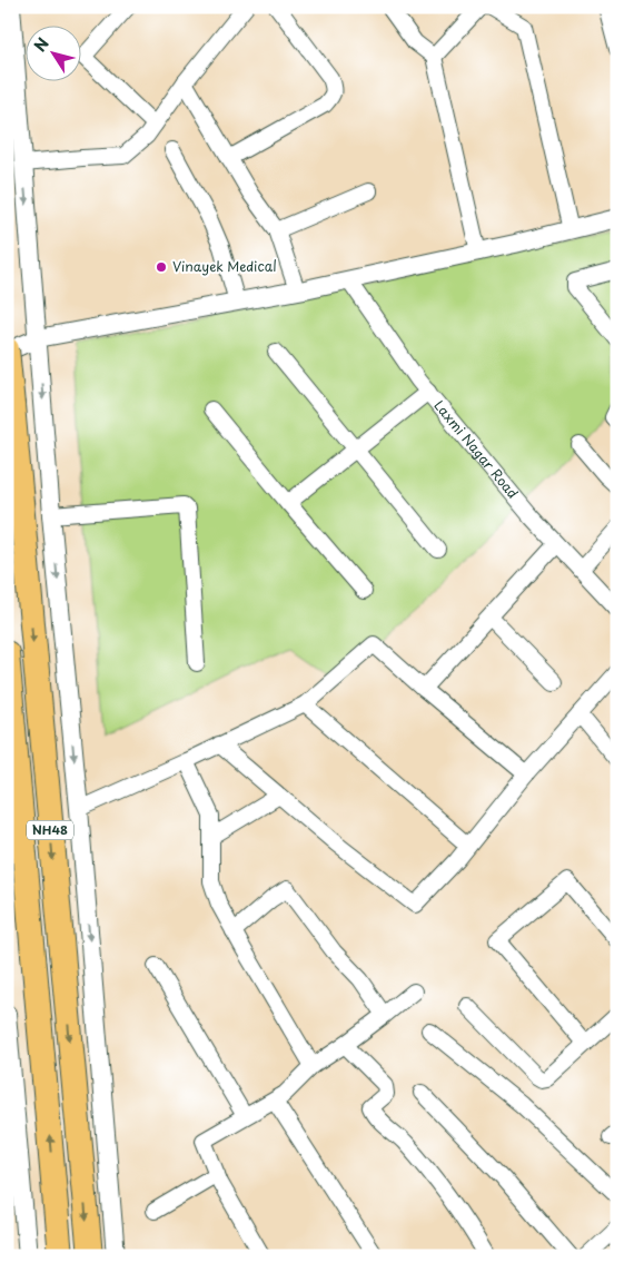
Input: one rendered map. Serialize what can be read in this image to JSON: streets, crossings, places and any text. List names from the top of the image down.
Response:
{
  "streets": {
    "highway": ["NH48"],
    "street": ["Laxmi Nagar Road"]
  },
  "places": ["Vinayek Medical"],
  "north": "top left"
}
